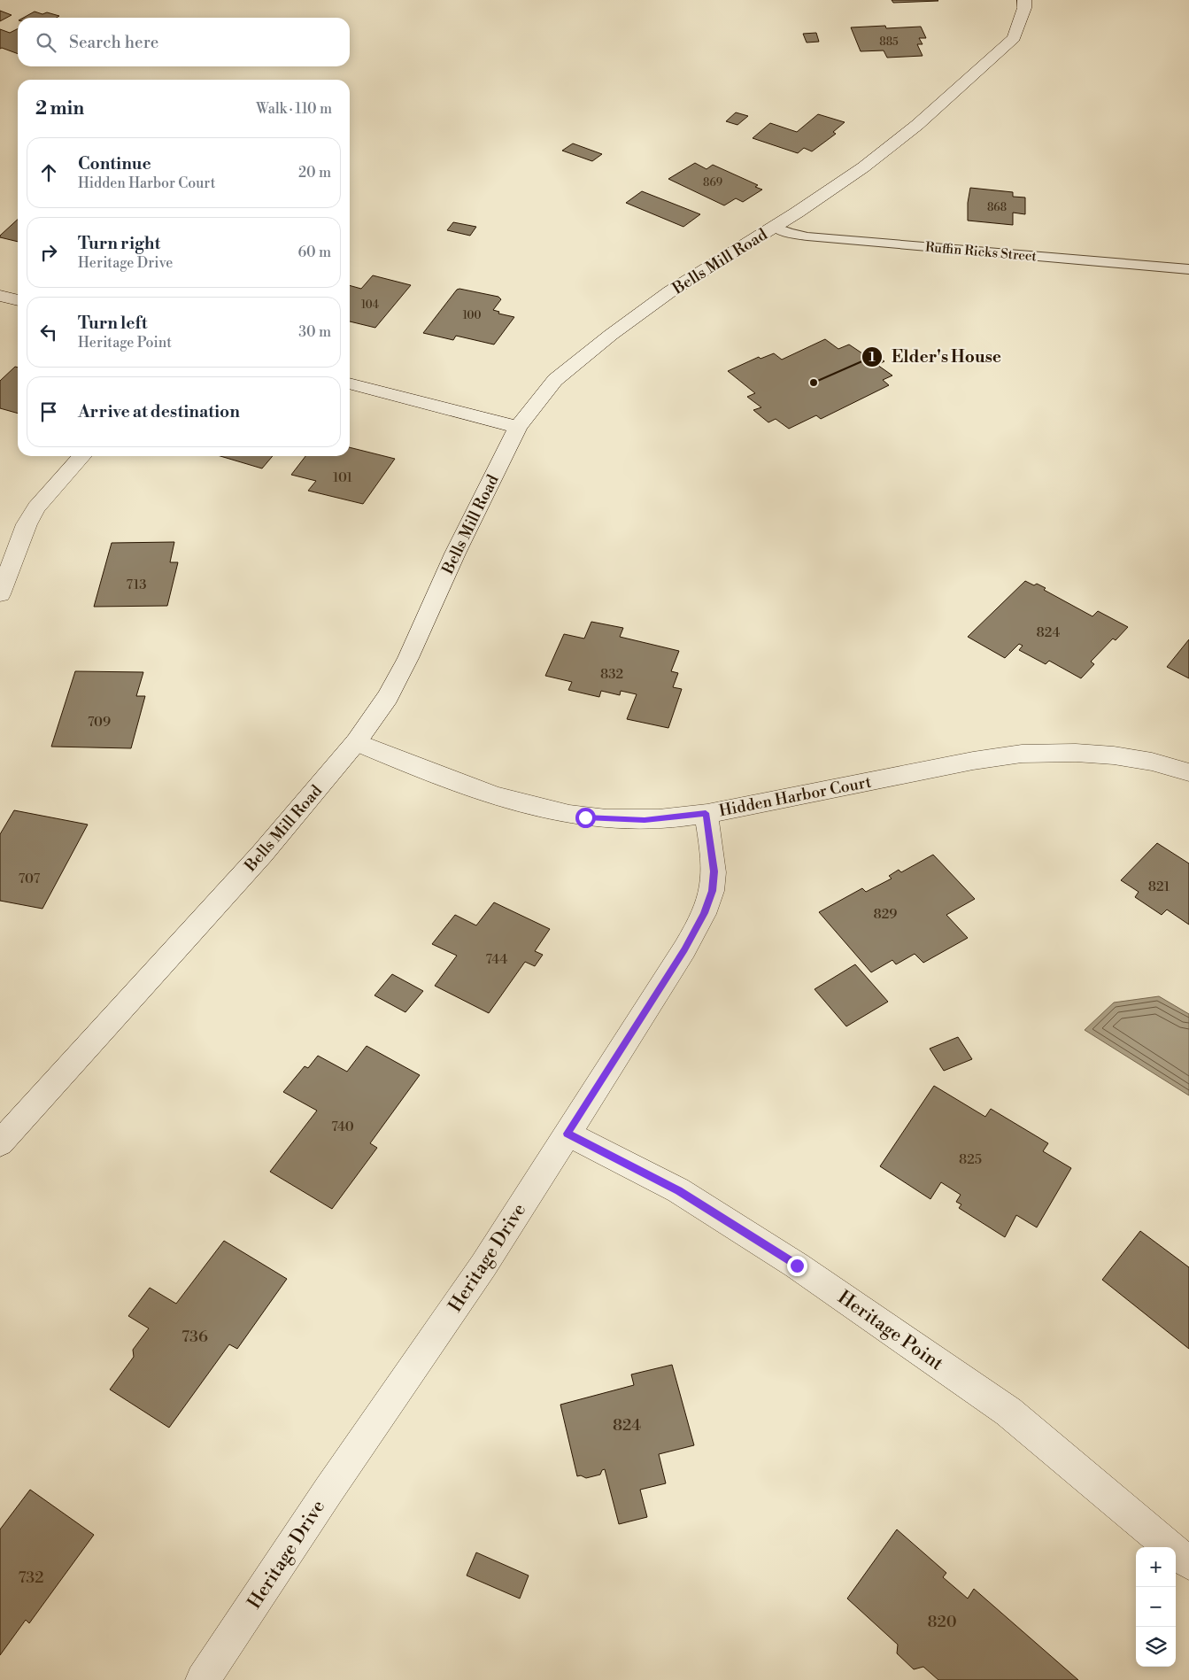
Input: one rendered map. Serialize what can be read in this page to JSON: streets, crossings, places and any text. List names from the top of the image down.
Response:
{
  "streets": {
    "street": [
      "Bells Mill Road",
      "Hidden Harbor Court",
      "Heritage Drive",
      "Heritage Point"
    ],
    "lane": ["Ruffin Ricks Street"]
  },
  "crossings": [
    ["Ruffin Ricks Street", "Bells Mill Road"],
    ["Bells Mill Road", "Hidden Harbor Court"],
    ["Hidden Harbor Court", "Heritage Drive"],
    ["Heritage Drive", "Heritage Point"]
  ],
  "places": ["Elder's House"],
  "house_numbers": [
    "885",
    "869",
    "868",
    "104",
    "100",
    "101",
    "713",
    "824",
    "832",
    "709",
    "707",
    "821",
    "829",
    "744",
    "740",
    "825",
    "736",
    "824",
    "732",
    "820"
  ],
  "page": {
    "search": "Search here",
    "heading": ["2 min", "Walk · 110 m"],
    "list": [
      ["Continue", "Hidden Harbor Court", "20 m"],
      ["Turn right", "Heritage Drive", "60 m"],
      ["Turn left", "Heritage Point", "30 m"],
      "Arrive at destination"
    ],
    "map_buttons": ["+", "−"]
  }
}
